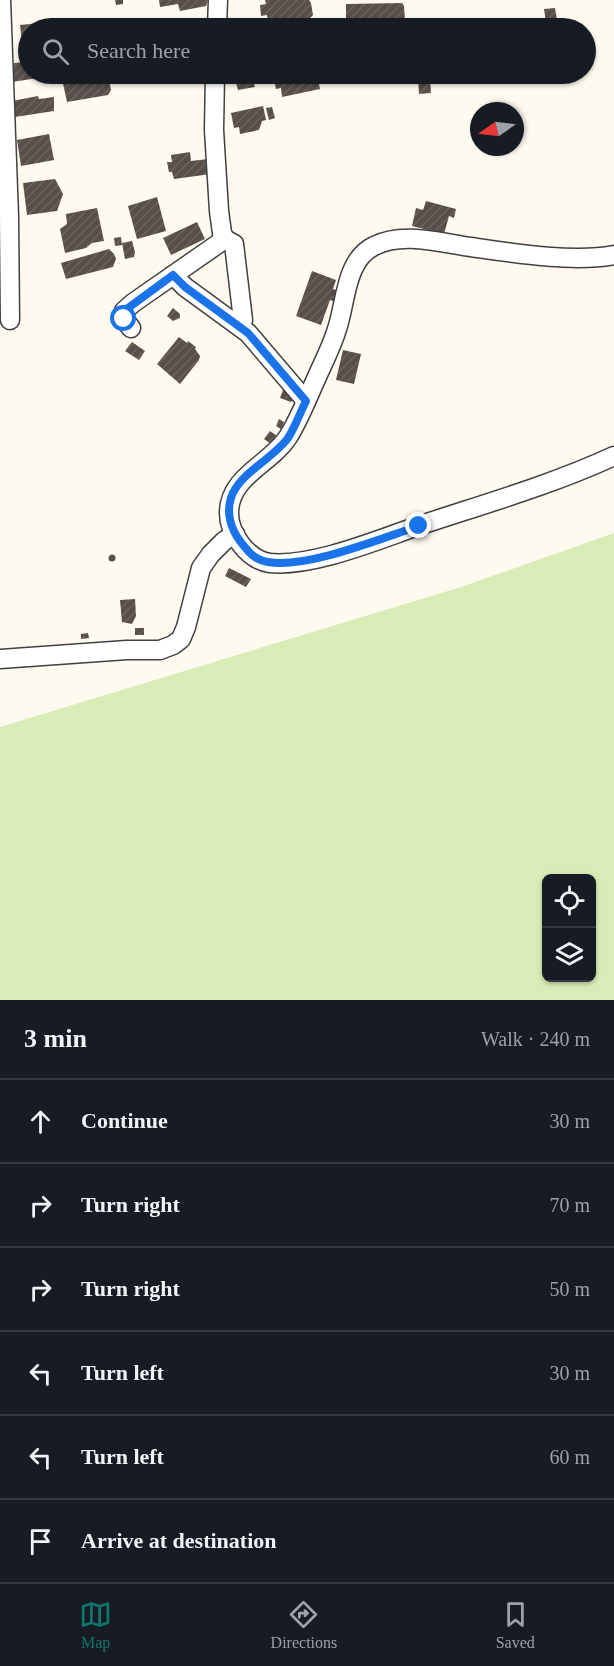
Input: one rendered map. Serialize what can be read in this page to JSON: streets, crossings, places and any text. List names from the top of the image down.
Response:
{
  "north": "left",
  "page": {
    "search": "Search here",
    "heading": ["3 min", "Walk · 240 m"],
    "list": [
      ["Continue", "30 m"],
      ["Turn right", "70 m"],
      ["Turn right", "50 m"],
      ["Turn left", "30 m"],
      ["Turn left", "60 m"],
      "Arrive at destination"
    ],
    "nav": ["Map", "Directions", "Saved"]
  }
}
